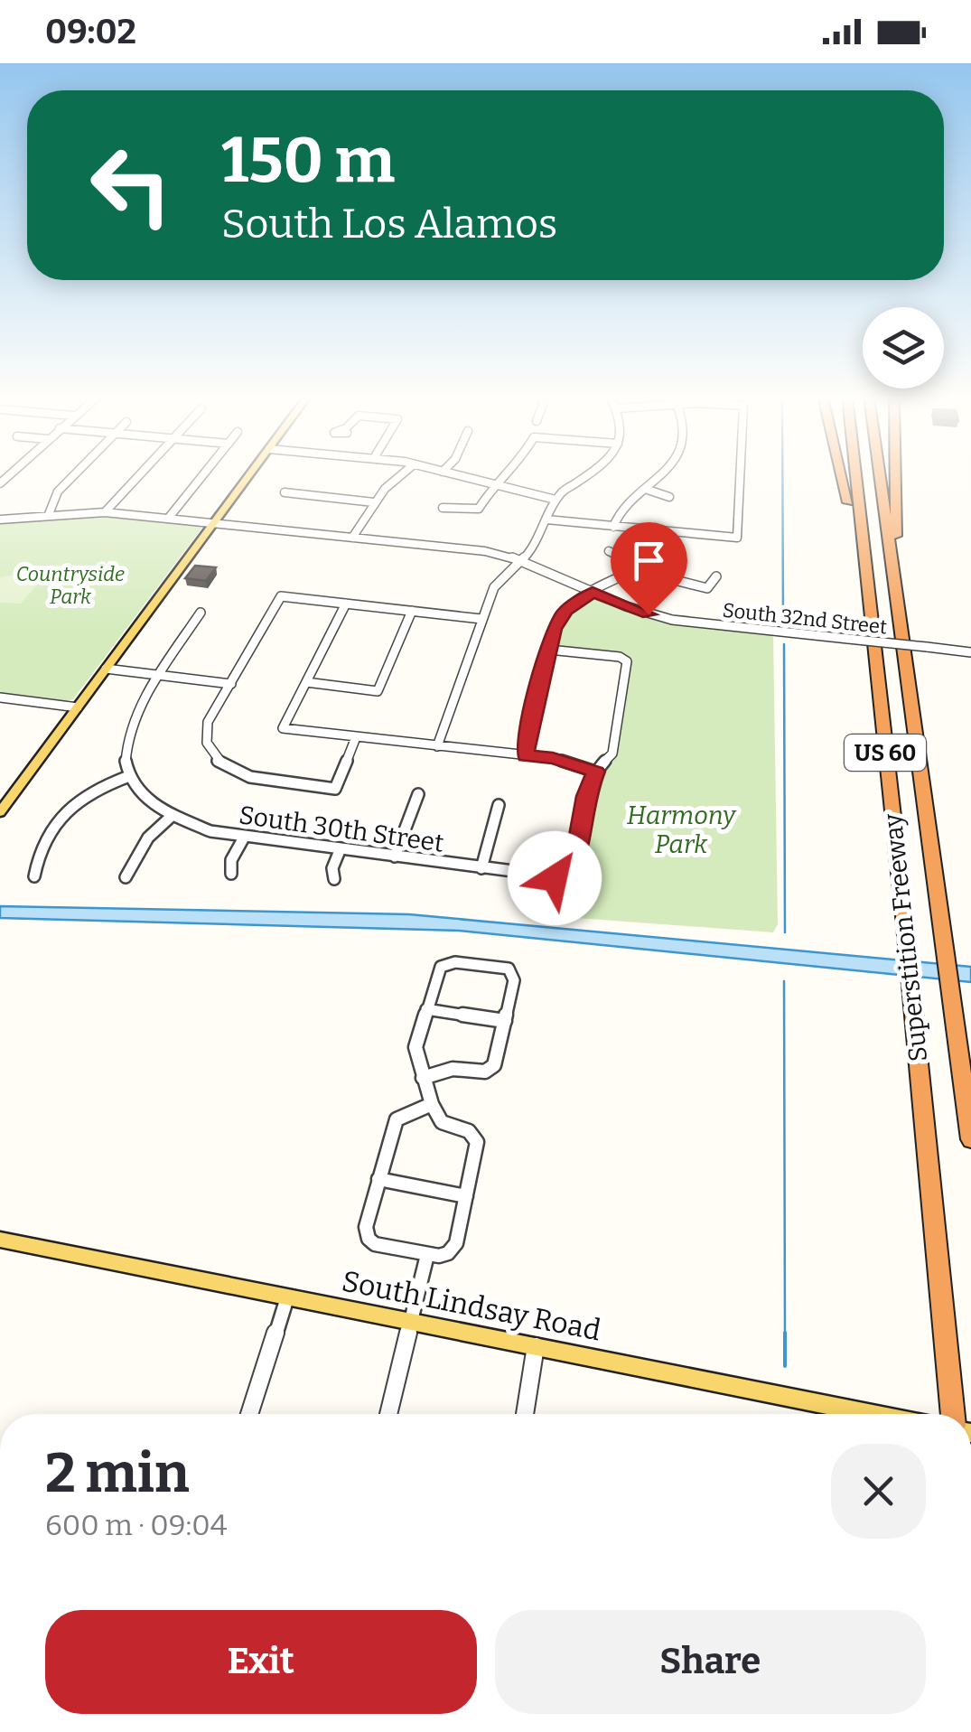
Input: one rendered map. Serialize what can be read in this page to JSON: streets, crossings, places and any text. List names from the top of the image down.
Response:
{
  "streets": {
    "highway": ["US 60", "Superstition Freeway"],
    "main road": ["South Lindsay Road"],
    "street": ["South 32nd Street", "South 30th Street"]
  },
  "parks": ["Countryside Park", "Harmony Park"],
  "page": {
    "status": "09:02",
    "turn": ["150 m", "South Los Alamos"],
    "heading": ["2 min", "600 m · 09:04"],
    "buttons": ["Exit", "Share"]
  }
}
